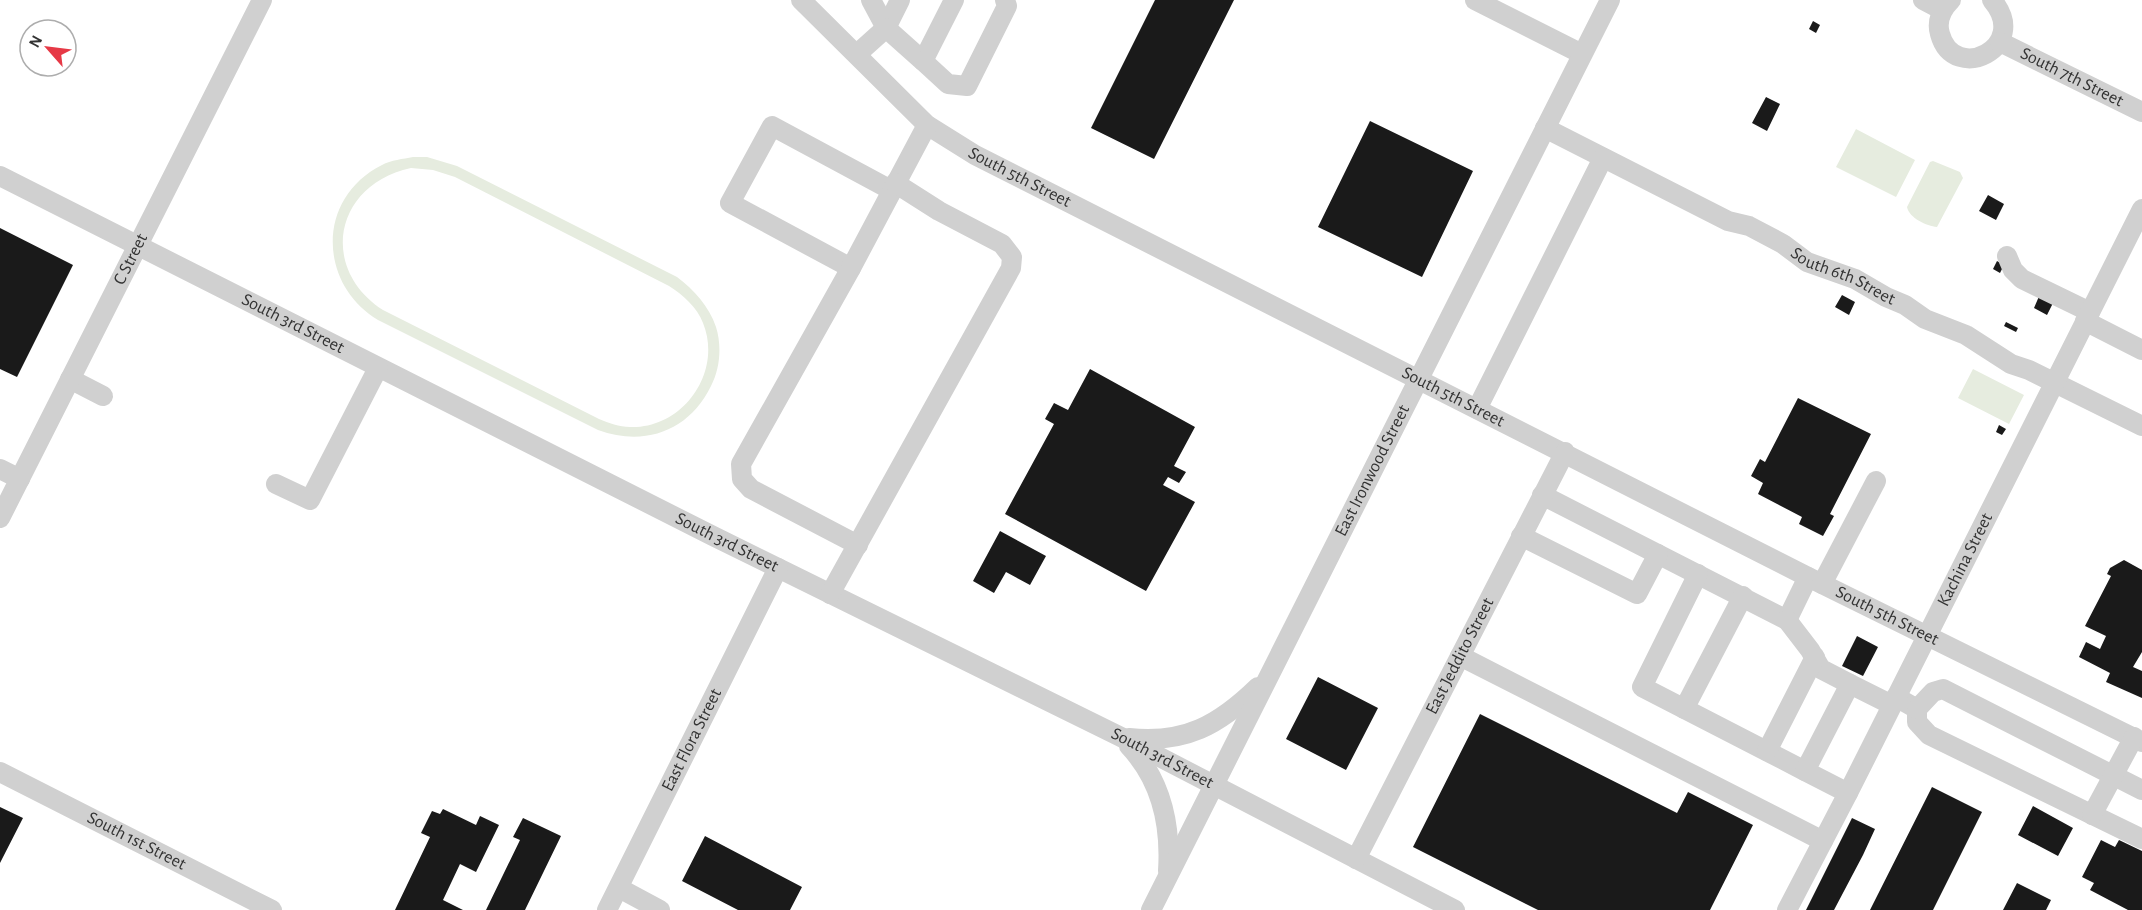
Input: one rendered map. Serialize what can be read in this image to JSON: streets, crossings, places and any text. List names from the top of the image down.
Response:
{
  "streets": {
    "street": [
      "South 7th Street",
      "South 5th Street",
      "C Street",
      "South 6th Street",
      "South 3rd Street",
      "East Ironwood Street",
      "Kachina Street",
      "East Jeddito Street",
      "East Flora Street",
      "South 1st Street"
    ]
  },
  "crossings": [
    ["South 5th Street", "East Ironwood Street"],
    ["South 5th Street", "Kachina Street"],
    ["South 5th Street", "East Jeddito Street"],
    ["C Street", "South 3rd Street"],
    ["South 6th Street", "East Ironwood Street"],
    ["South 6th Street", "Kachina Street"],
    ["South 3rd Street", "East Ironwood Street"],
    ["South 3rd Street", "East Jeddito Street"],
    ["South 3rd Street", "East Flora Street"]
  ],
  "north": "top left"
}
